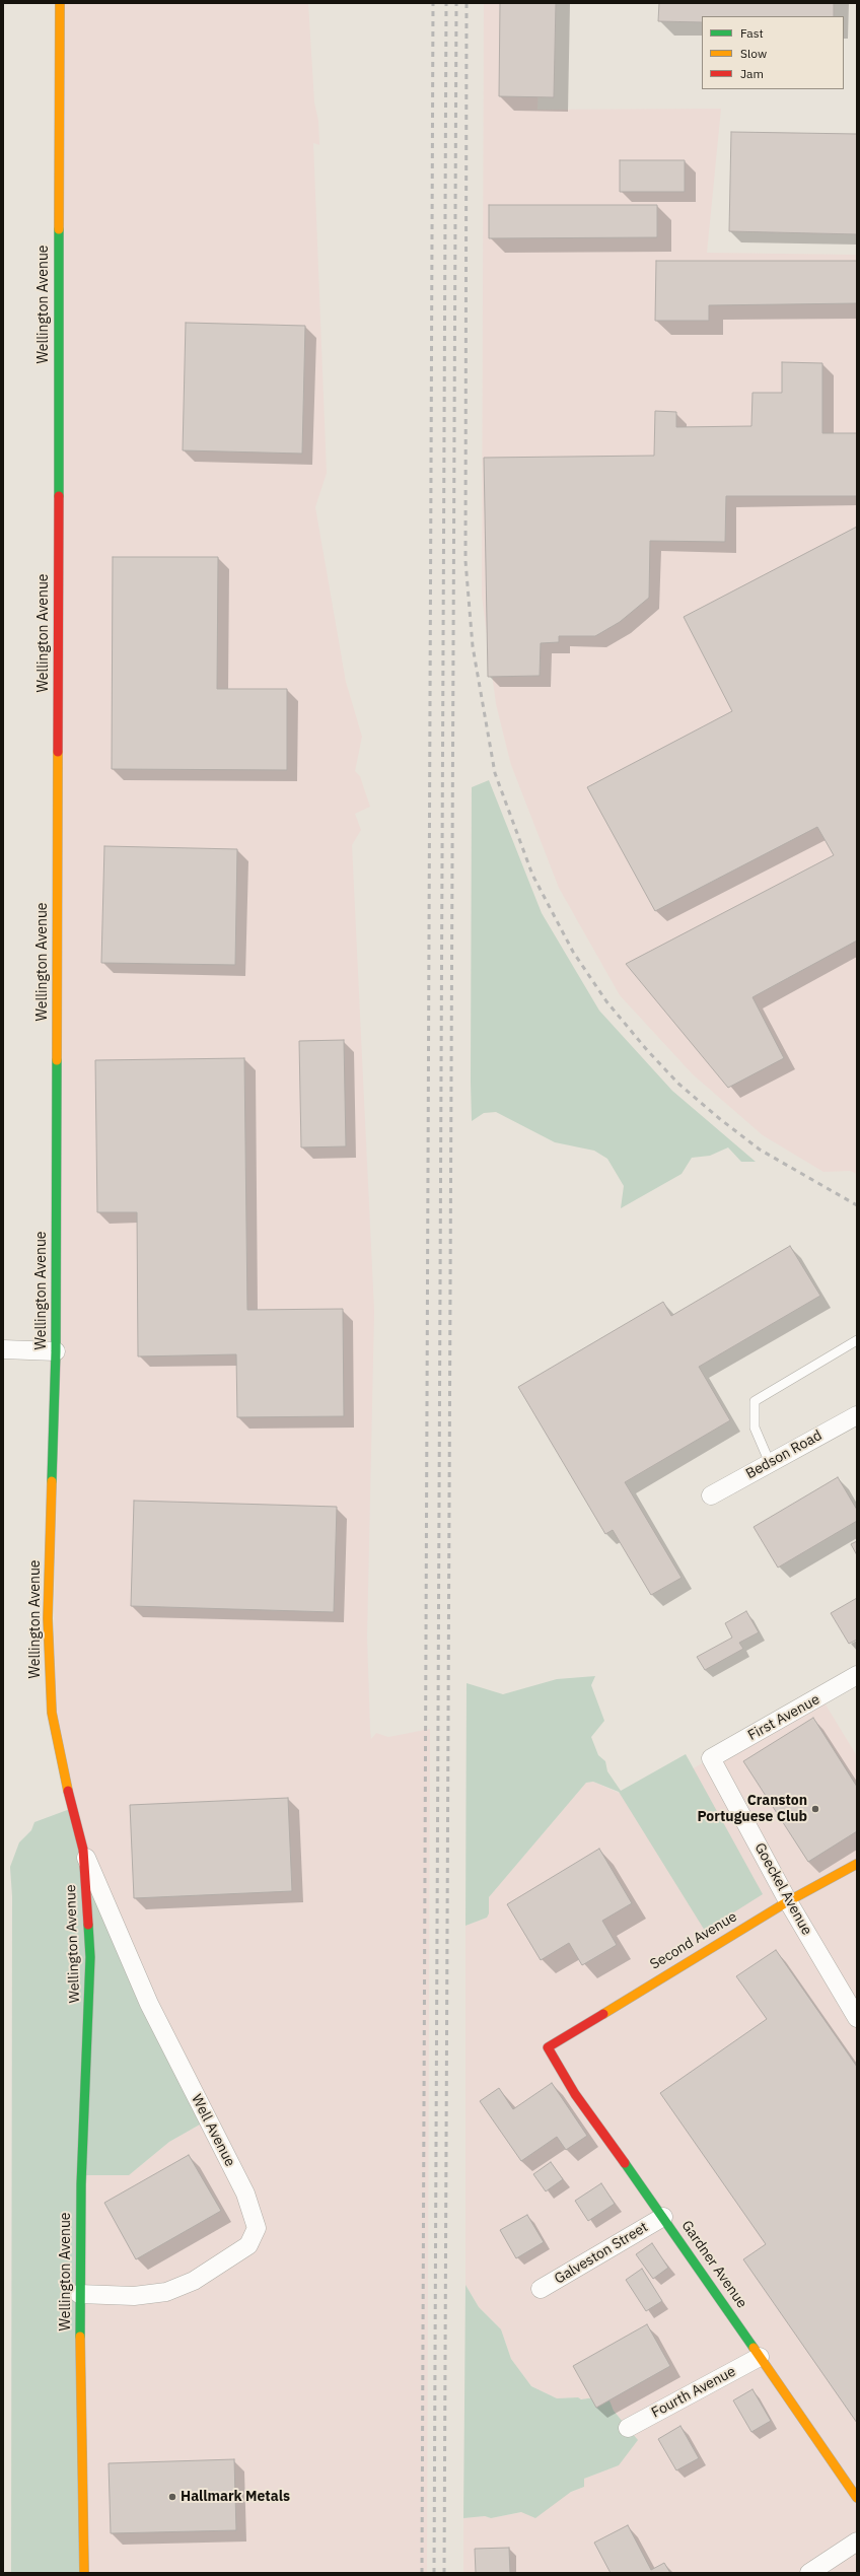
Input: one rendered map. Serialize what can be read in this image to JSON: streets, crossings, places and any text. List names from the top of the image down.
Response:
{
  "streets": {
    "street": [
      "Wellington Avenue",
      "Bedson Road",
      "First Avenue",
      "Goeckel Avenue",
      "Second Avenue",
      "Well Avenue",
      "Galveston Street",
      "Gardner Avenue",
      "Fourth Avenue"
    ]
  },
  "crossings": [
    ["Wellington Avenue", "Well Avenue"],
    ["First Avenue", "Goeckel Avenue"],
    ["Goeckel Avenue", "Second Avenue"],
    ["Second Avenue", "Gardner Avenue"],
    ["Galveston Street", "Gardner Avenue"],
    ["Gardner Avenue", "Fourth Avenue"]
  ],
  "places": ["Cranston Portuguese Club", "Hallmark Metals"],
  "legend": ["Fast", "Slow", "Jam"]
}
